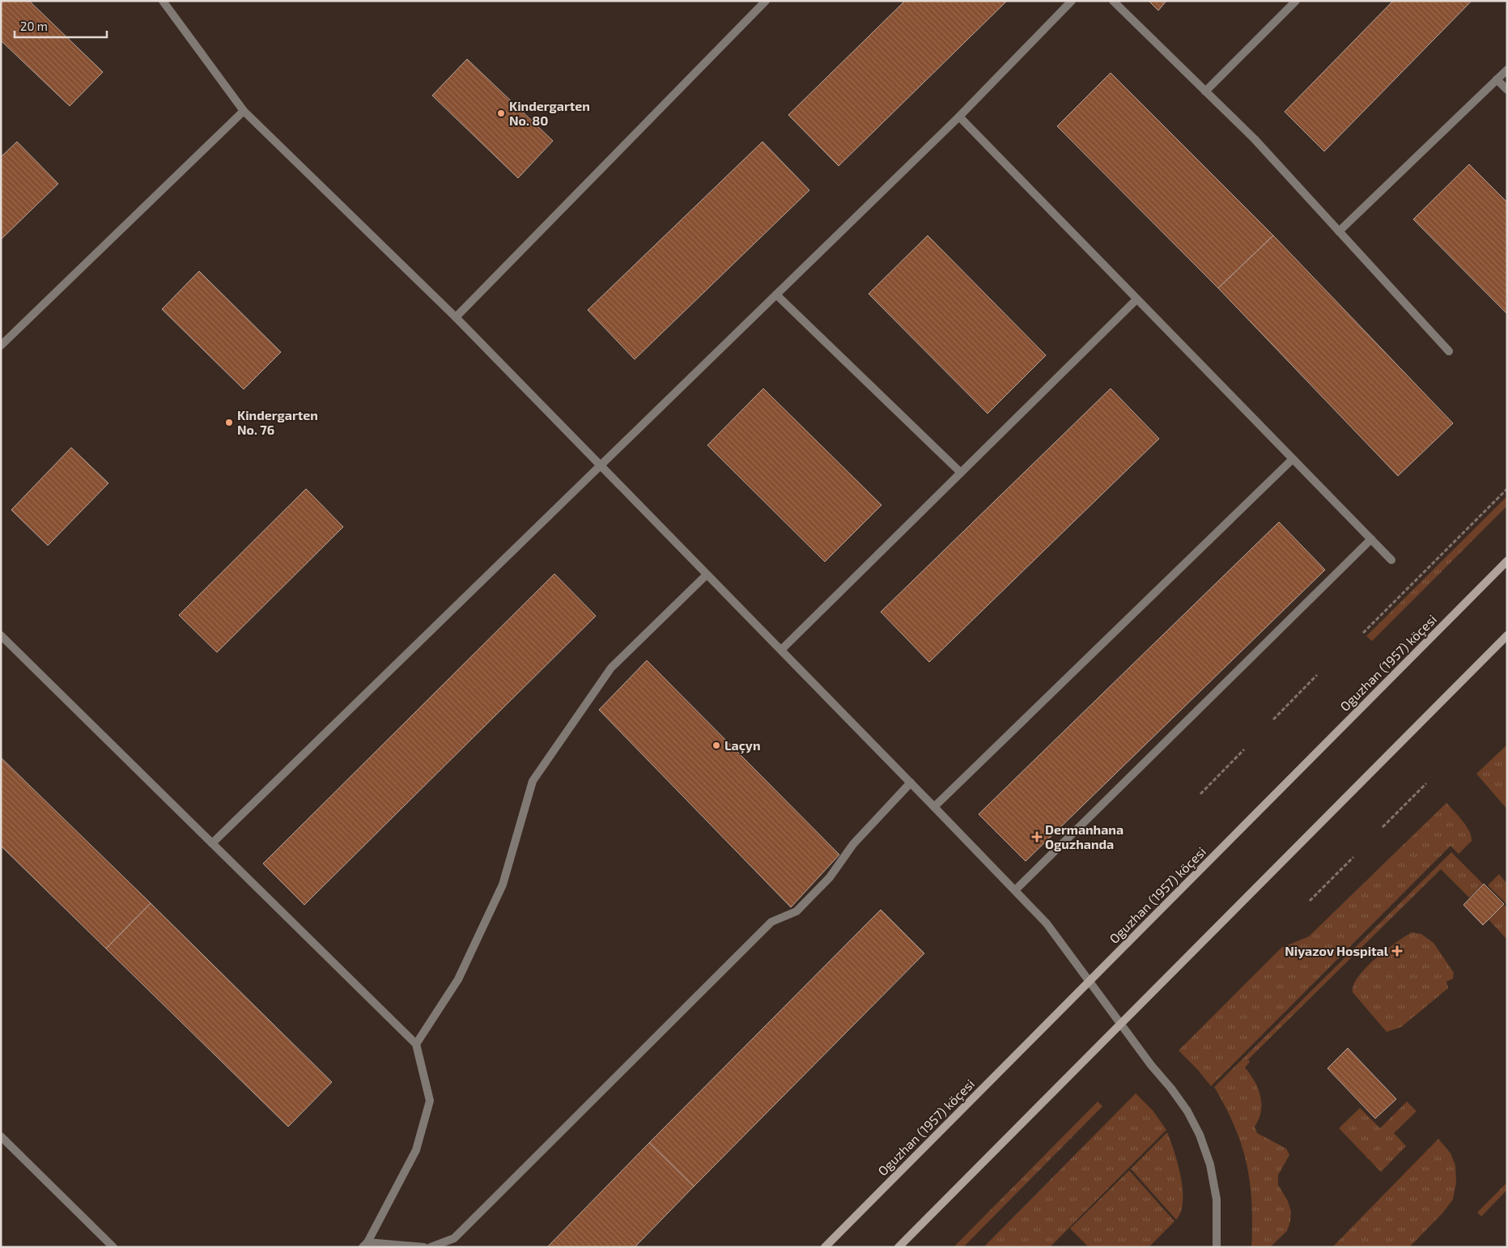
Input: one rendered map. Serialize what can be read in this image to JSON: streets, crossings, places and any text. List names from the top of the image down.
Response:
{
  "streets": {
    "main road": ["Oguzhan (1957) köçesi"]
  },
  "places": {
    "other": ["Kindergarten No. 80", "Kindergarten No. 76", "Laçyn"],
    "health": ["Dermanhana Oguzhanda", "Niyazov Hospital"]
  },
  "scale_bar": "20 m"
}
